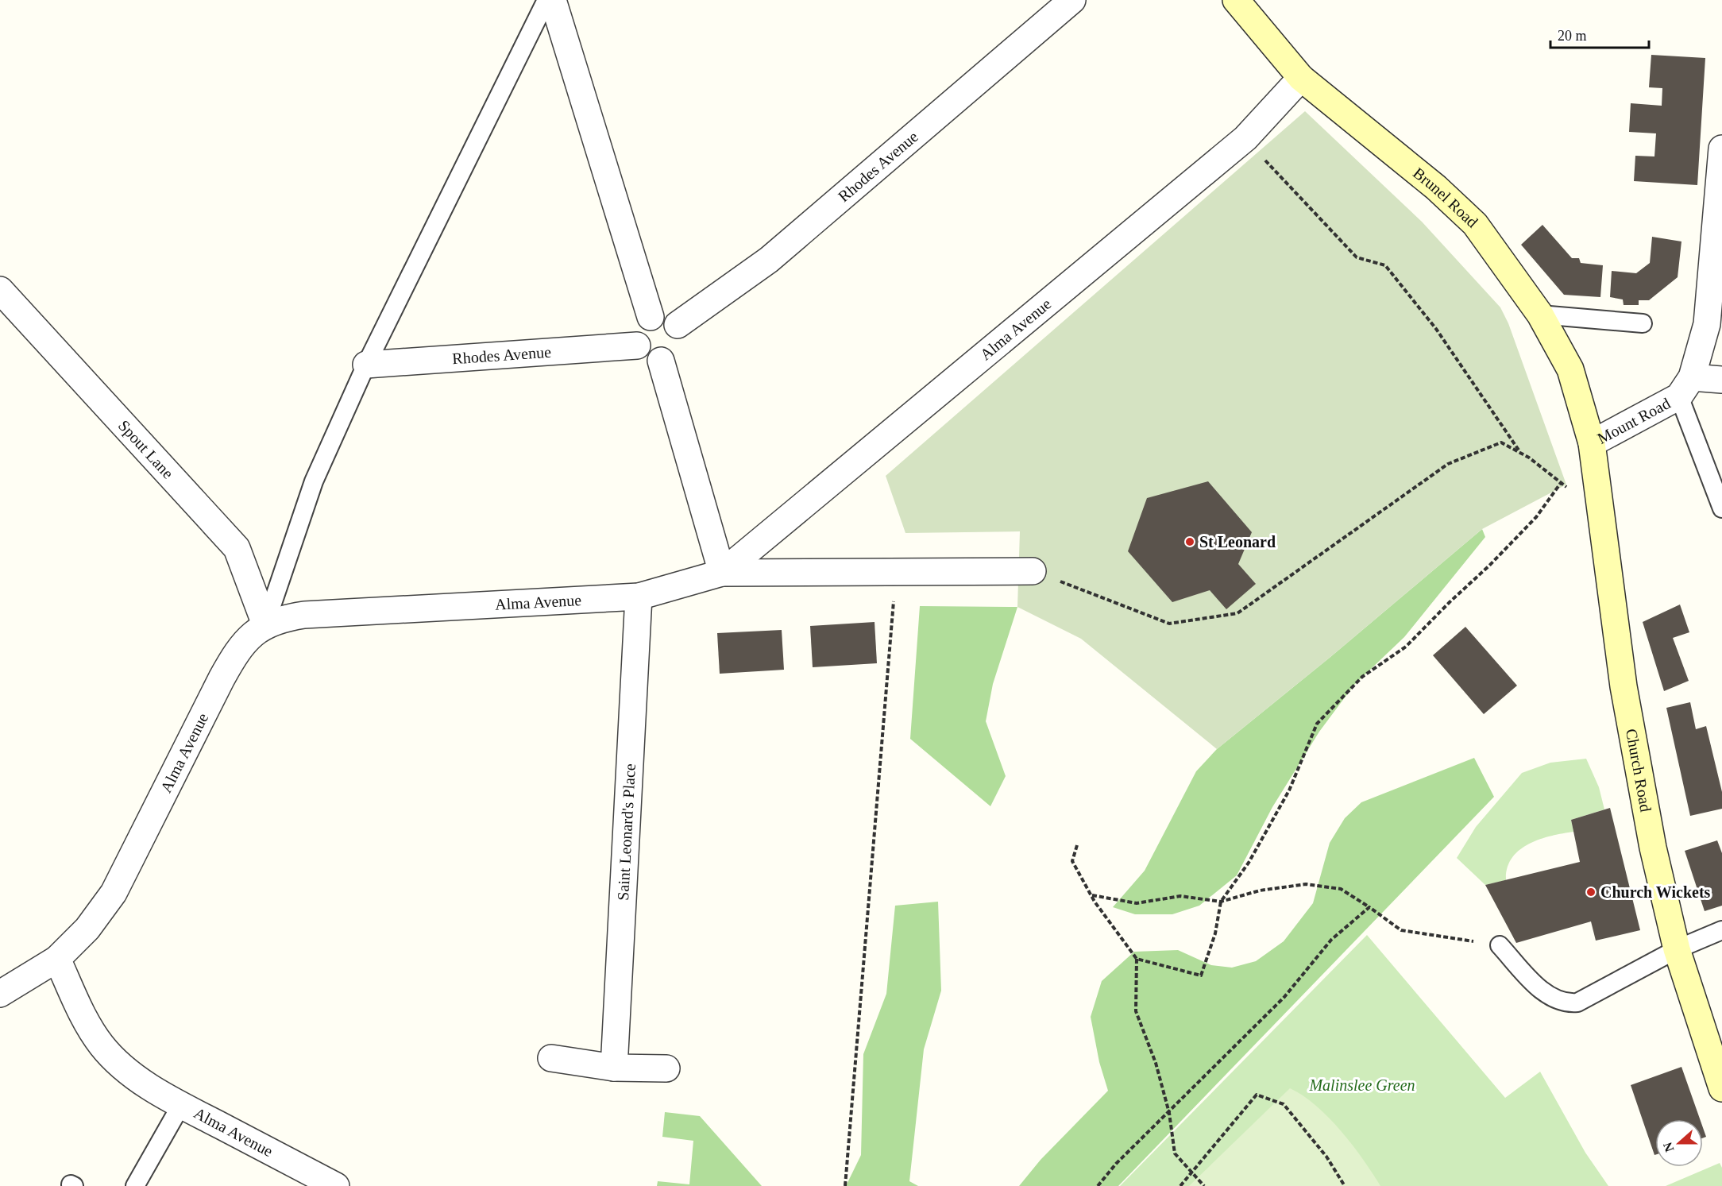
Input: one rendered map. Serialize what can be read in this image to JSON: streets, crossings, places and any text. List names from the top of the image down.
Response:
{
  "streets": {
    "street": [
      "Rhodes Avenue",
      "Brunel Road",
      "Alma Avenue",
      "Mount Road",
      "Spout Lane",
      "Church Road",
      "Saint Leonard's Place"
    ]
  },
  "crossings": [
    ["Brunel Road", "Alma Avenue"],
    ["Brunel Road", "Mount Road"],
    ["Brunel Road", "Church Road"],
    ["Alma Avenue", "Spout Lane"],
    ["Alma Avenue", "Saint Leonard's Place"],
    ["Mount Road", "Church Road"]
  ],
  "parks": ["Malinslee Green"],
  "places": ["St Leonard", "Church Wickets"],
  "scale_bar": "20 m",
  "north": "left"
}
